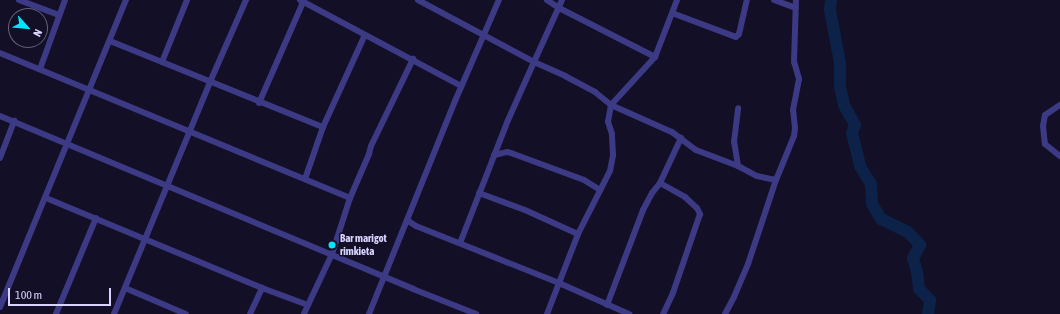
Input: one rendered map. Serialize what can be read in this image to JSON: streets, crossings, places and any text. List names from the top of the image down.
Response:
{
  "places": ["Bar marigot rimkieta"],
  "scale_bar": "100 m",
  "north": "bottom right"
}
